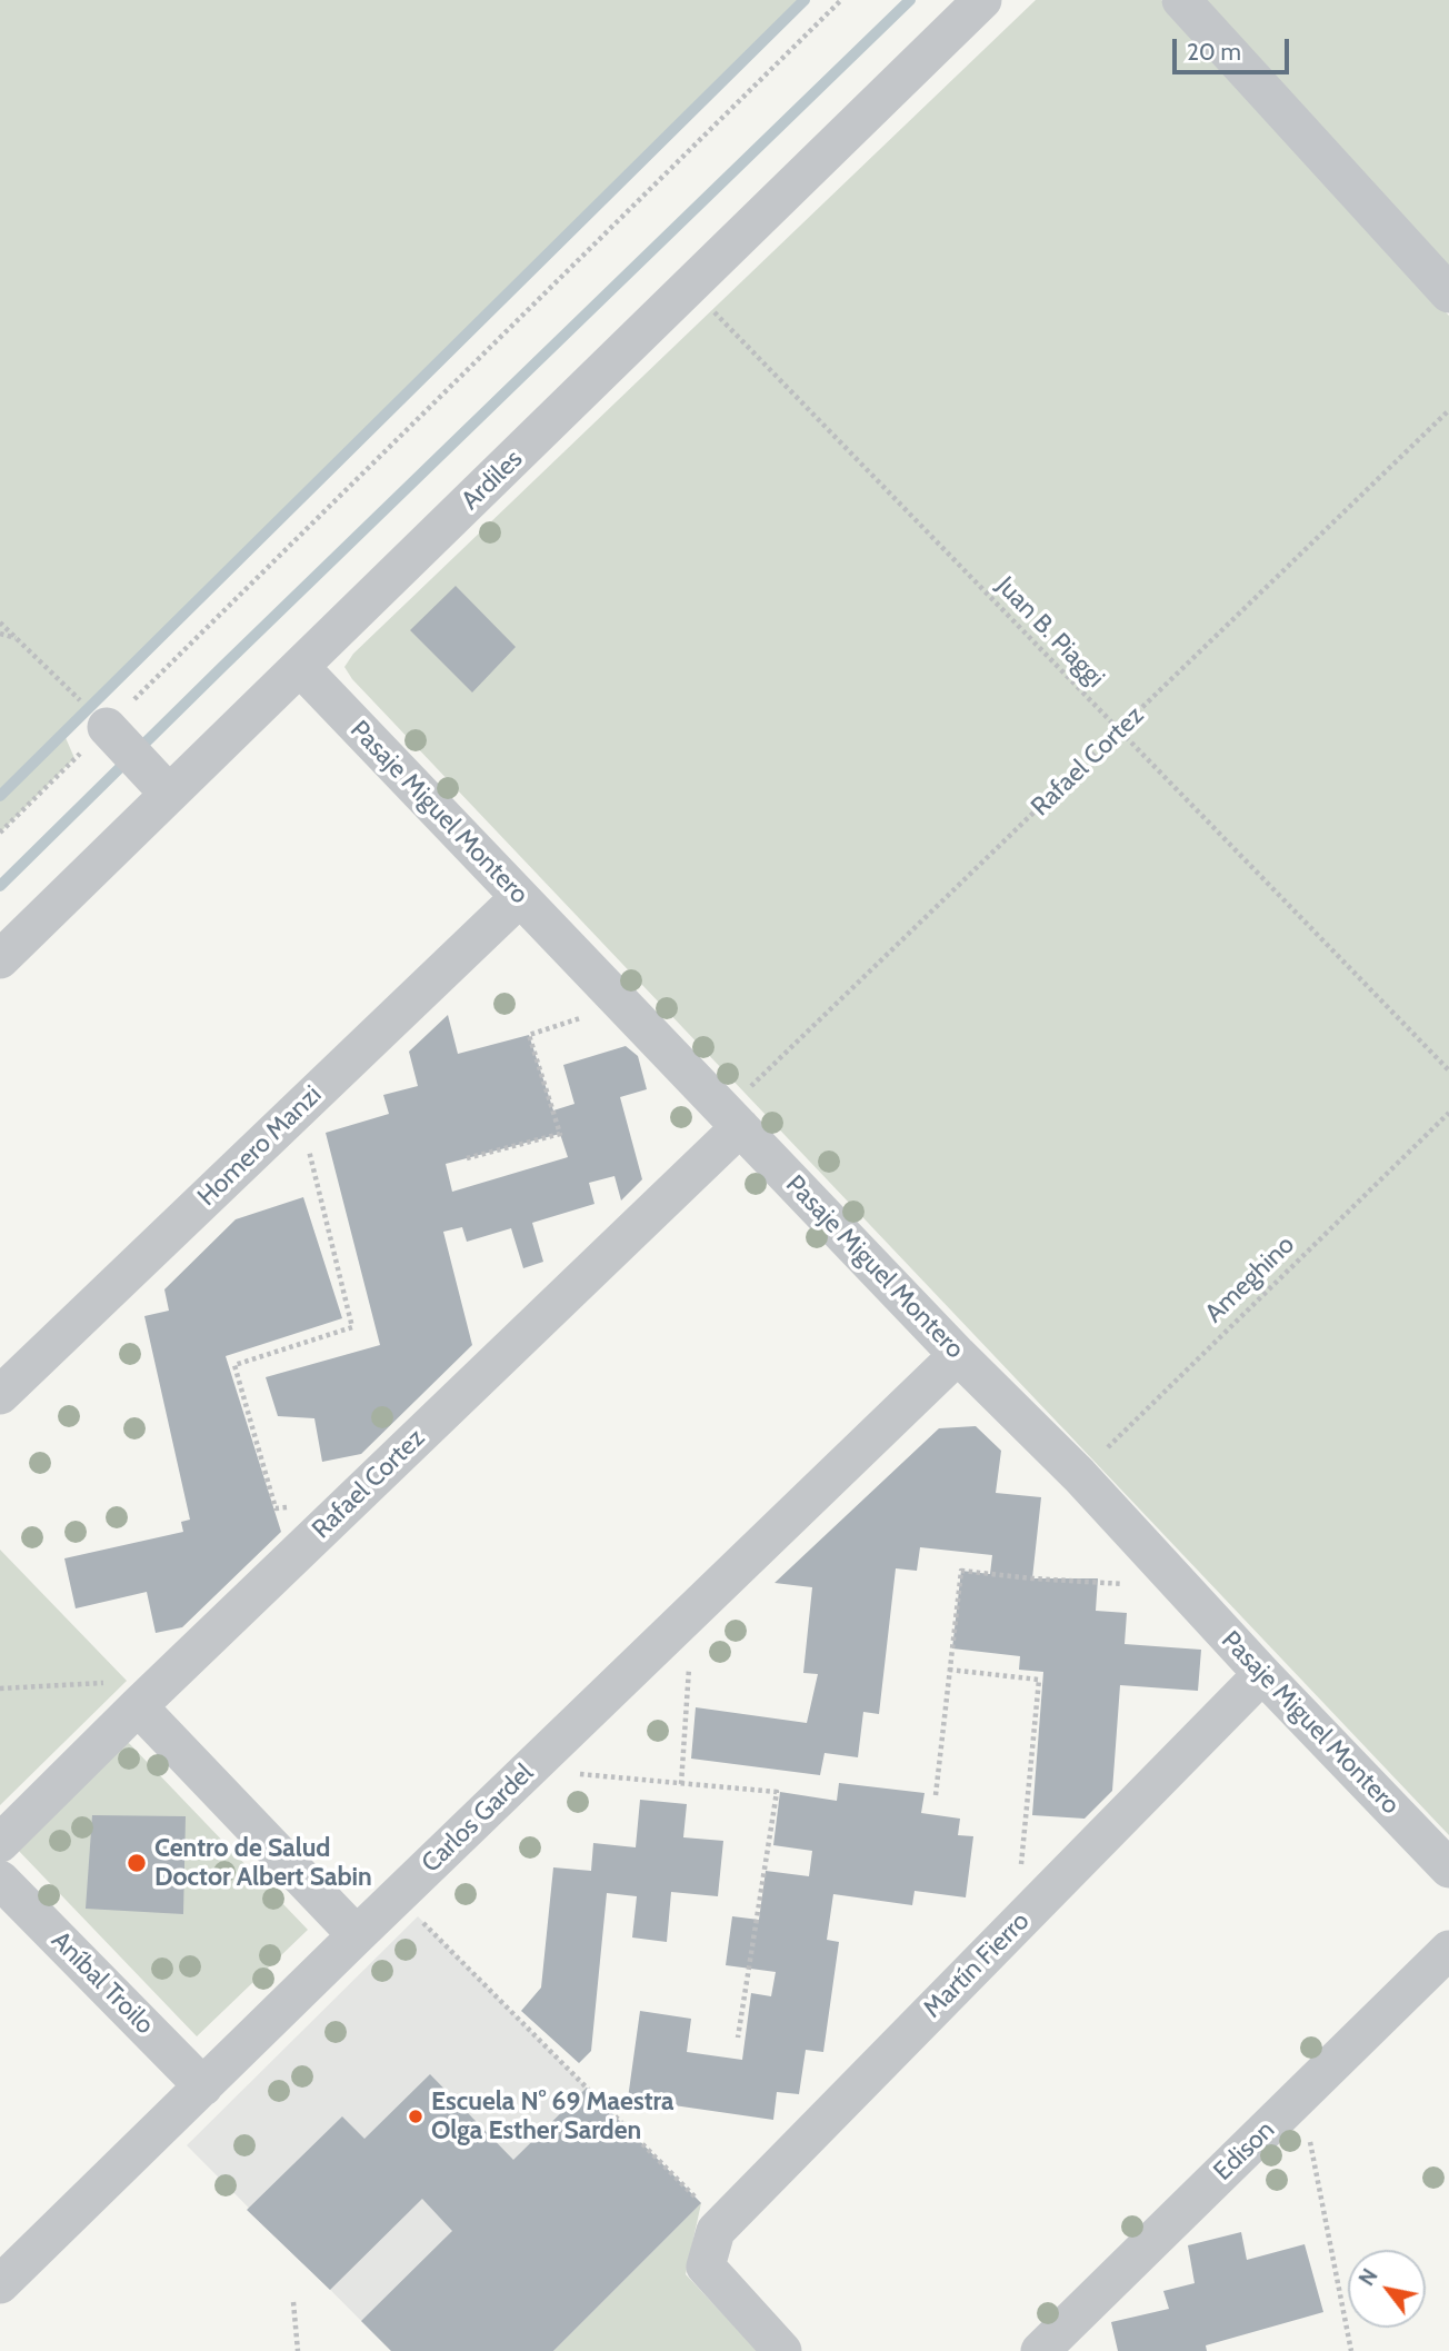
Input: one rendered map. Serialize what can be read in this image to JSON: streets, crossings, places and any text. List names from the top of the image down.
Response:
{
  "streets": {
    "street": [
      "Ardiles",
      "Rafael Cortez",
      "Pasaje Miguel Montero",
      "Homero Manzi",
      "Carlos Gardel",
      "Martín Fierro",
      "Aníbal Troilo",
      "Edison"
    ],
    "path": ["Juan B. Piaggi", "Ameghino"]
  },
  "crossings": [
    ["Ardiles", "Juan B. Piaggi"],
    ["Ardiles", "Pasaje Miguel Montero"],
    ["Juan B. Piaggi", "Rafael Cortez"],
    ["Rafael Cortez", "Pasaje Miguel Montero"],
    ["Pasaje Miguel Montero", "Homero Manzi"],
    ["Pasaje Miguel Montero", "Ameghino"],
    ["Pasaje Miguel Montero", "Carlos Gardel"],
    ["Pasaje Miguel Montero", "Martín Fierro"],
    ["Carlos Gardel", "Aníbal Troilo"]
  ],
  "places": ["Centro de Salud Doctor Albert Sabin", "Escuela N° 69 Maestra Olga Esther Sarden"],
  "scale_bar": "20 m",
  "north": "top left"
}
